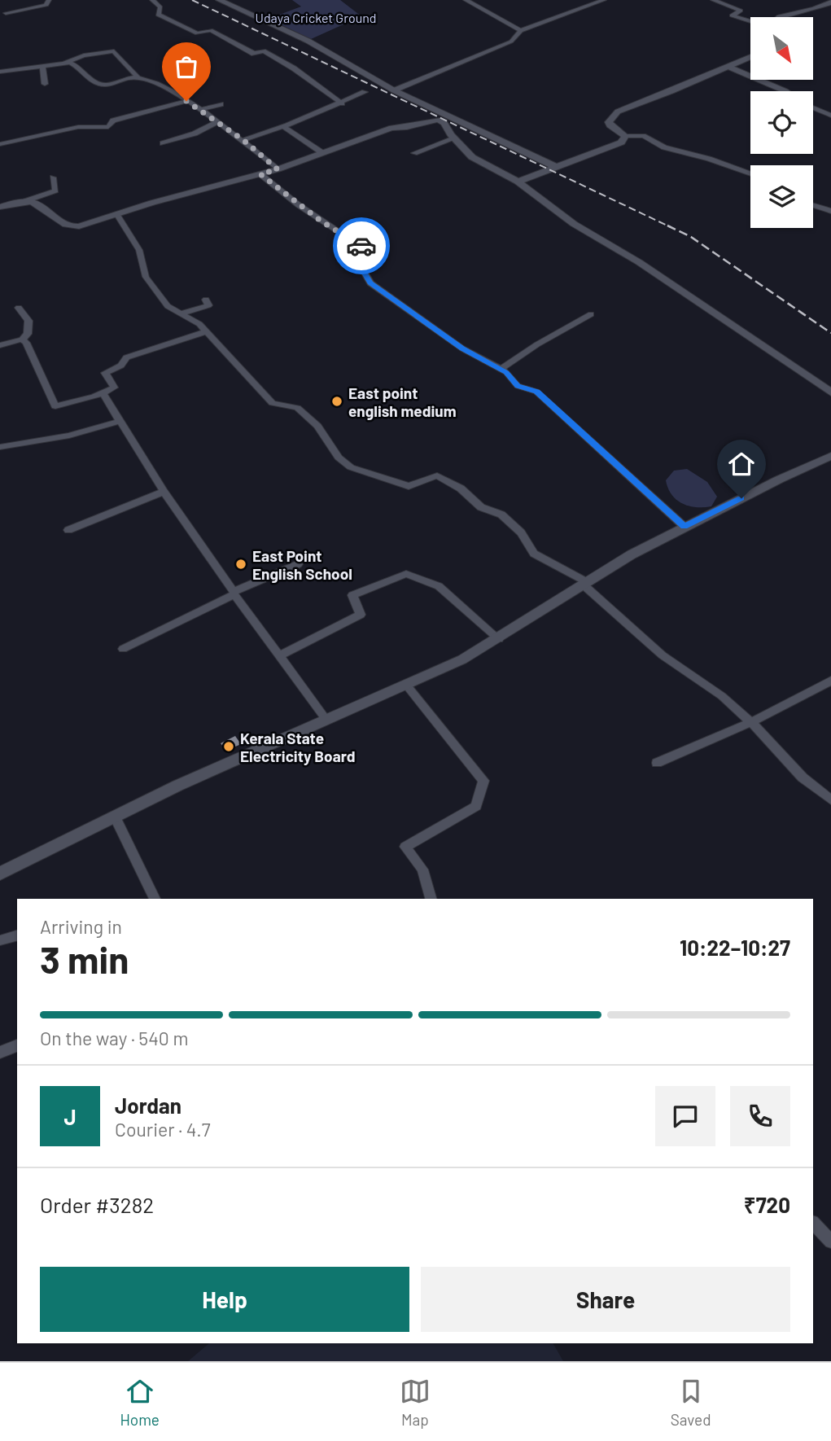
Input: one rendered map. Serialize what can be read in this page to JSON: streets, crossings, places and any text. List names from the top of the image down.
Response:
{
  "parks": ["Udaya Cricket Ground"],
  "places": ["East point english medium", "East Point English School", "Kerala State Electricity Board"],
  "north": "bottom right",
  "page": {
    "heading": ["3 min", "Arriving in", "10:22–10:27"],
    "panel": [
      "Jordan",
      "Courier · 4.7",
      "Order #3282",
      "₹720"
    ],
    "bar": "On the way · 540 m",
    "round": "J",
    "buttons": ["Help", "Share"],
    "tabs": ["Home", "Map", "Saved"]
  }
}
